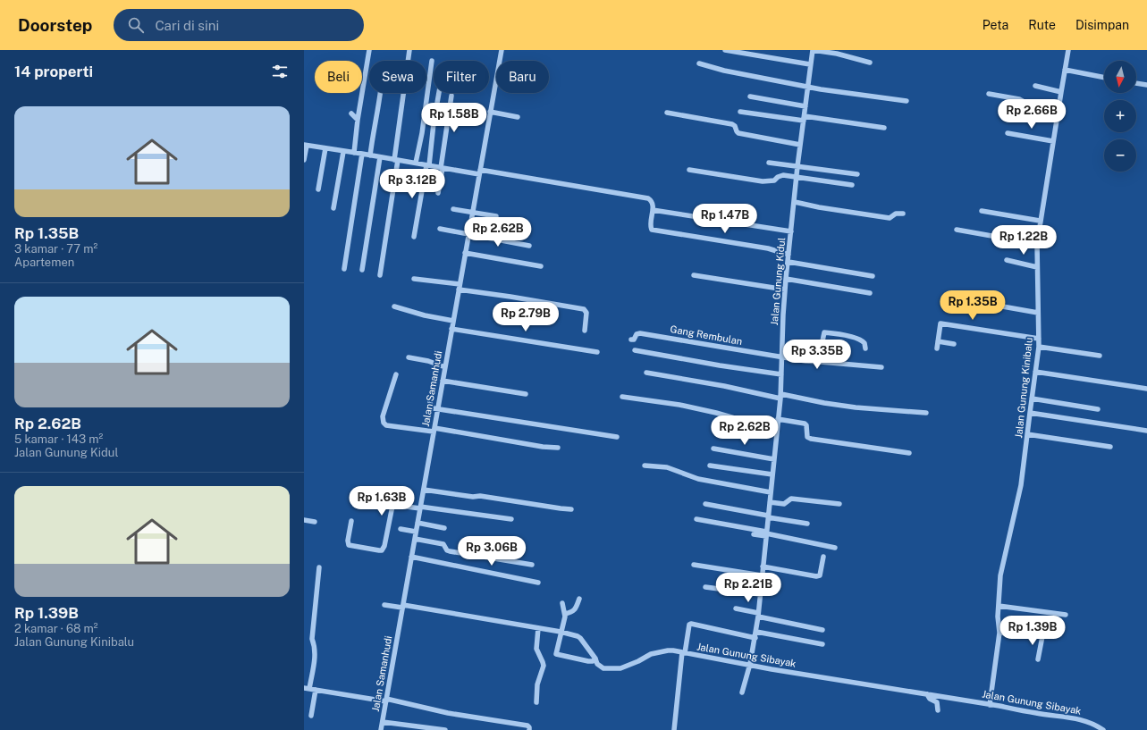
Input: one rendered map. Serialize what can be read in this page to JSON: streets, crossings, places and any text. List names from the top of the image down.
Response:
{
  "streets": {
    "street": [
      "Jalan Gunung Kidul",
      "Gang Rembulan",
      "Jalan Gunung Kinibalu",
      "Jalan Samanhudi",
      "Jalan Gunung Sibayak"
    ]
  },
  "crossings": [
    ["Jalan Gunung Kidul", "Gang Rembulan"],
    ["Jalan Gunung Kidul", "Jalan Gunung Sibayak"],
    ["Jalan Gunung Kinibalu", "Jalan Gunung Sibayak"],
    ["Jalan Samanhudi", "Jalan Gunung Sibayak"]
  ],
  "north": "bottom",
  "page": {
    "header": "Doorstep",
    "search": "Cari di sini",
    "nav": ["Peta", "Rute", "Disimpan"],
    "heading": "14 properti",
    "map_buttons": ["+", "−"],
    "chip": [
      "Beli",
      "Sewa",
      "Filter",
      "Baru"
    ],
    "list": [
      {
        "name": "Rp 1.35B",
        "note": "3 kamar · 77 m² · Apartemen"
      },
      {
        "name": "Rp 2.62B",
        "note": "5 kamar · 143 m² · Jalan Gunung Kidul"
      },
      {
        "name": "Rp 1.39B",
        "note": "2 kamar · 68 m² · Jalan Gunung Kinibalu"
      }
    ],
    "price": [
      "Rp 2.66B",
      "Rp 1.58B",
      "Rp 3.12B",
      "Rp 1.47B",
      "Rp 2.62B",
      "Rp 1.22B",
      "Rp 1.35B",
      "Rp 2.79B",
      "Rp 3.35B",
      "Rp 2.62B",
      "Rp 1.63B",
      "Rp 3.06B",
      "Rp 2.21B",
      "Rp 1.39B"
    ]
  }
}
